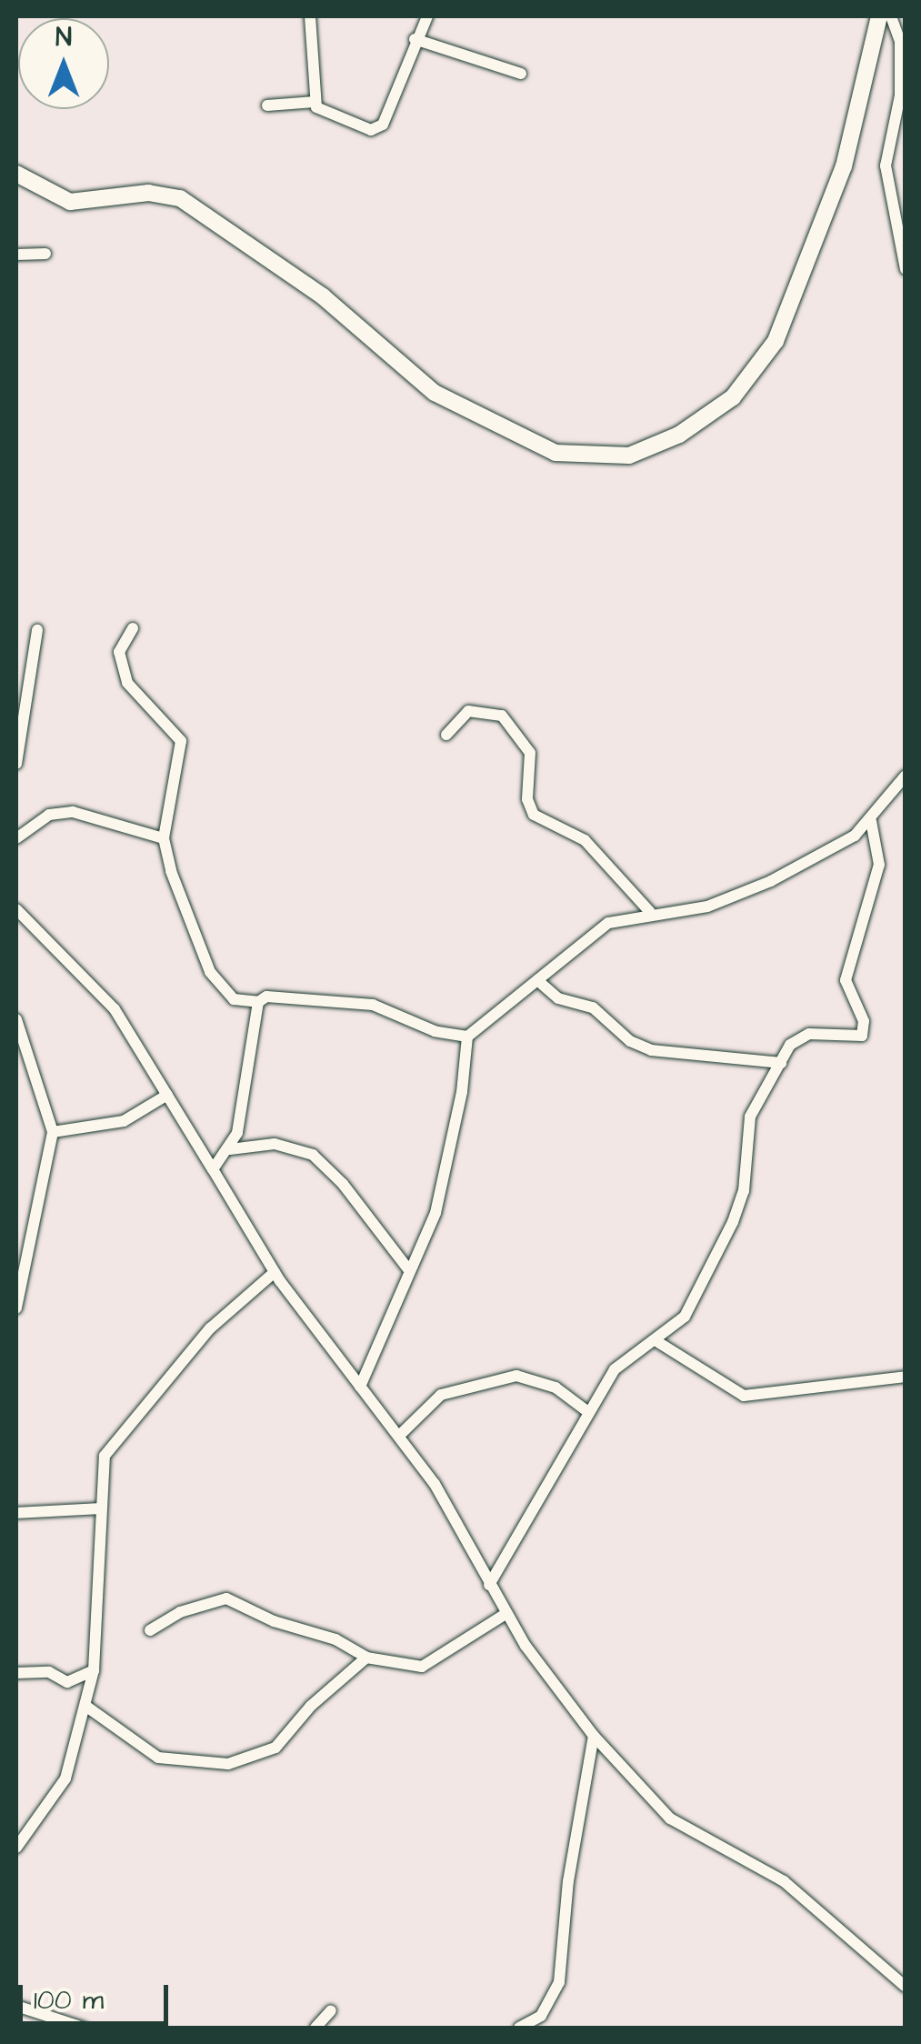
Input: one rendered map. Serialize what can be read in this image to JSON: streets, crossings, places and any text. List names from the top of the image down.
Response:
{
  "scale_bar": "100 m",
  "north": "top"
}
